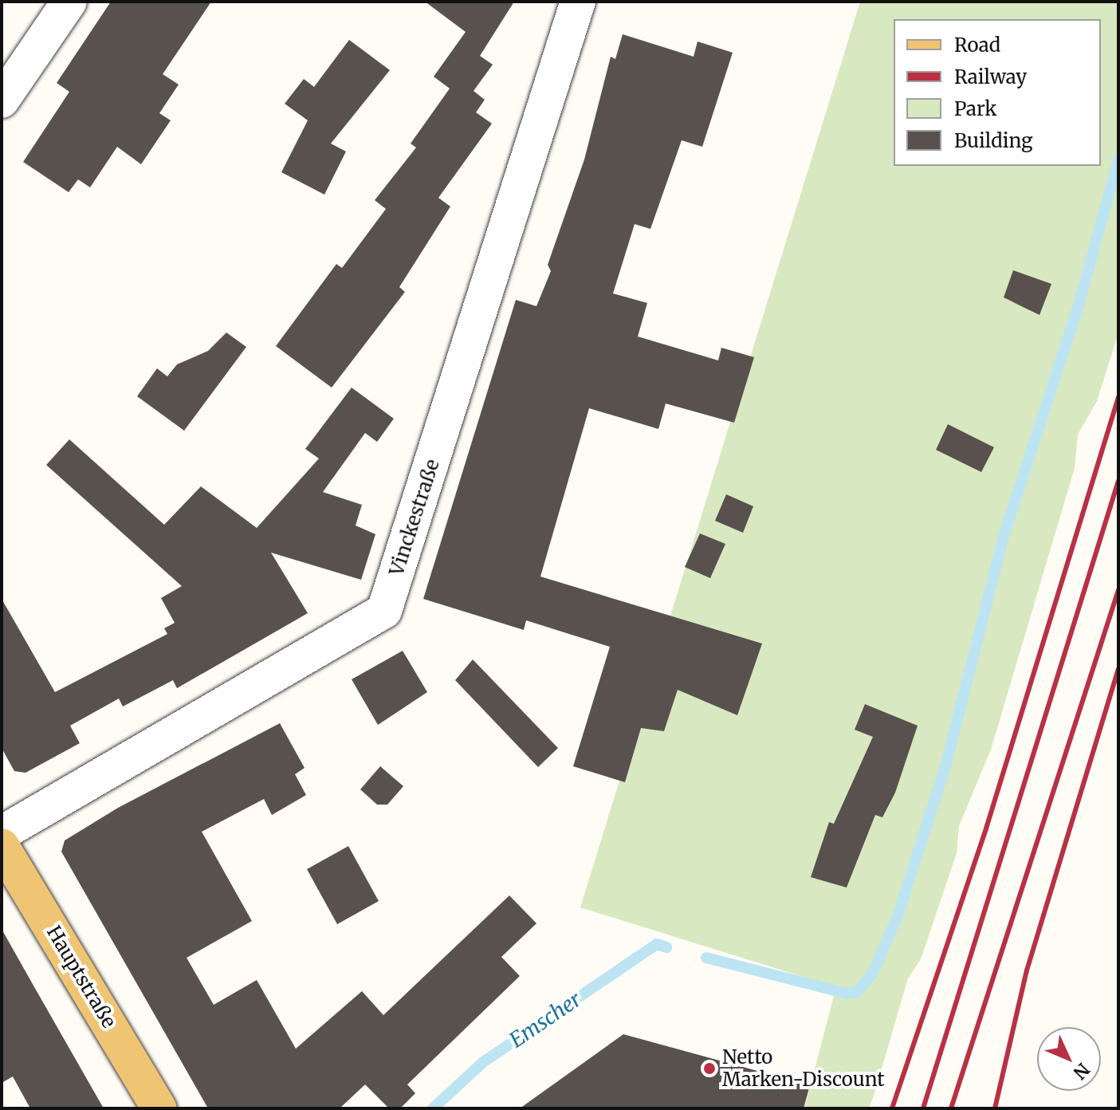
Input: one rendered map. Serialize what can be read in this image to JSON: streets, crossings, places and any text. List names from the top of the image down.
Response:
{
  "streets": {
    "main road": ["Hauptstraße"],
    "street": ["Vinckestraße"]
  },
  "water": ["Emscher"],
  "places": ["Netto Marken-Discount"],
  "legend": [
    "Road",
    "Railway",
    "Park",
    "Building"
  ],
  "north": "bottom right"
}
